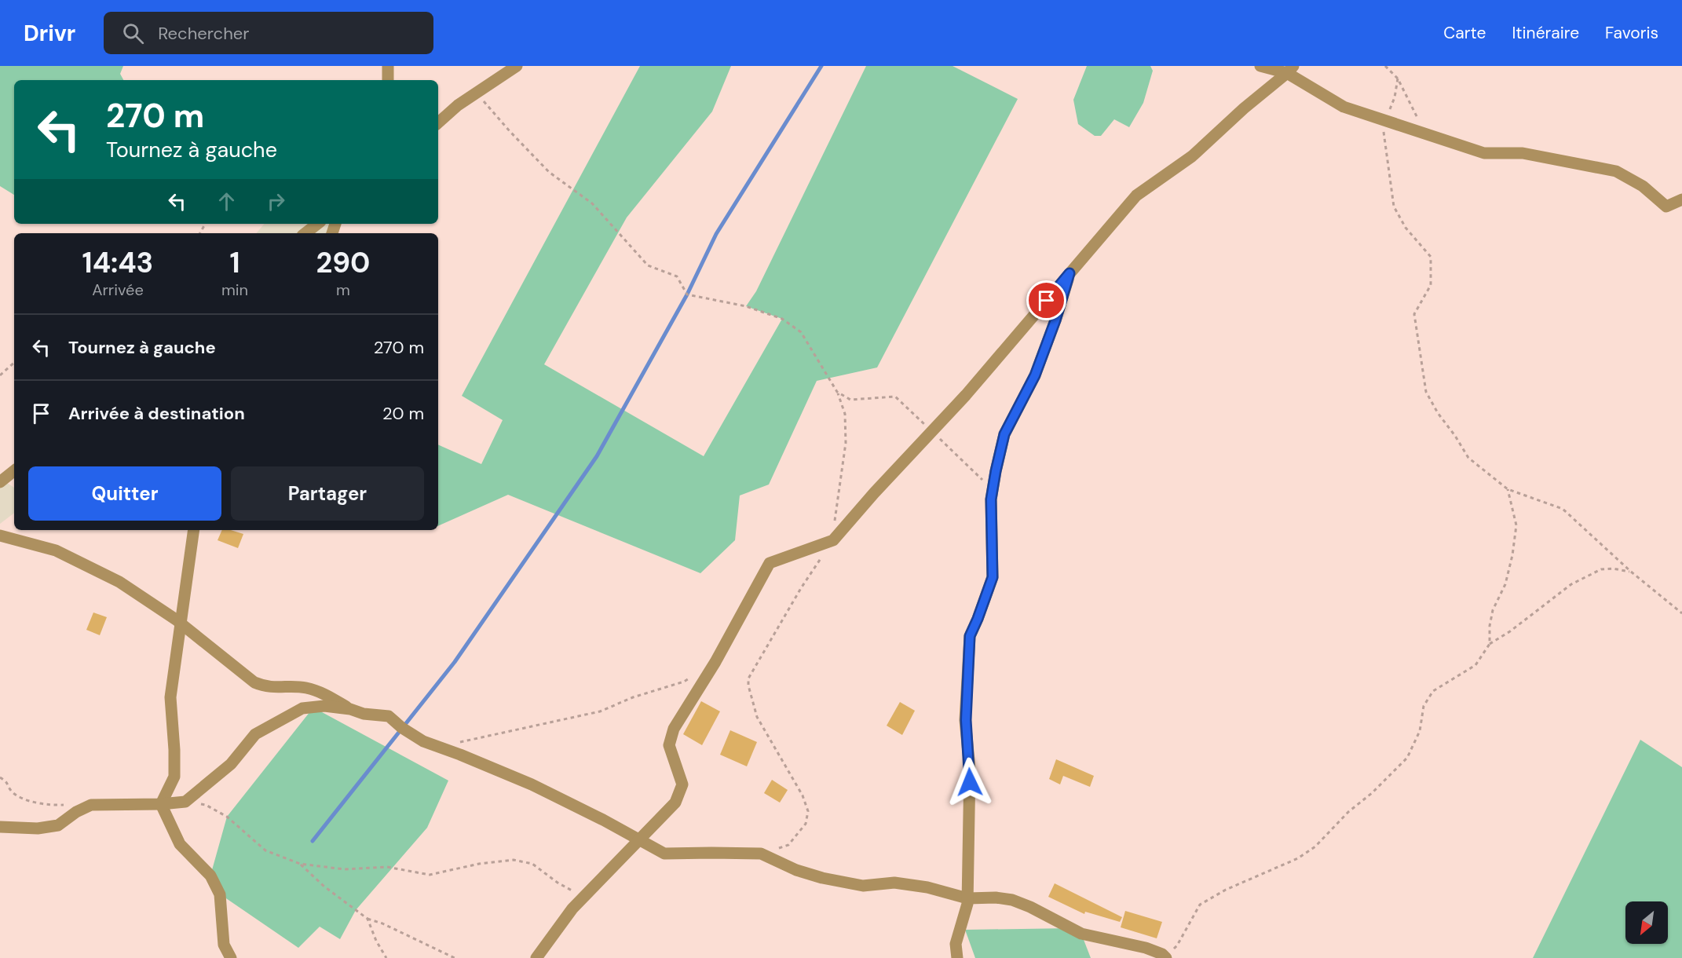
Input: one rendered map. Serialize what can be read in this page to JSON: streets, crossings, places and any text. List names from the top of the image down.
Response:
{
  "north": "bottom left",
  "page": {
    "header": "Drivr",
    "search": "Rechercher",
    "nav": ["Carte", "Itinéraire", "Favoris"],
    "turn": ["270 m", "Tournez à gauche"],
    "eta": [
      "14:43",
      "Arrivée",
      "1",
      "min",
      "290",
      "m"
    ],
    "list": [
      {
        "name": "Tournez à gauche",
        "value": "270 m"
      },
      {
        "name": "Arrivée à destination",
        "value": "20 m"
      }
    ],
    "buttons": ["Quitter", "Partager"]
  }
}
